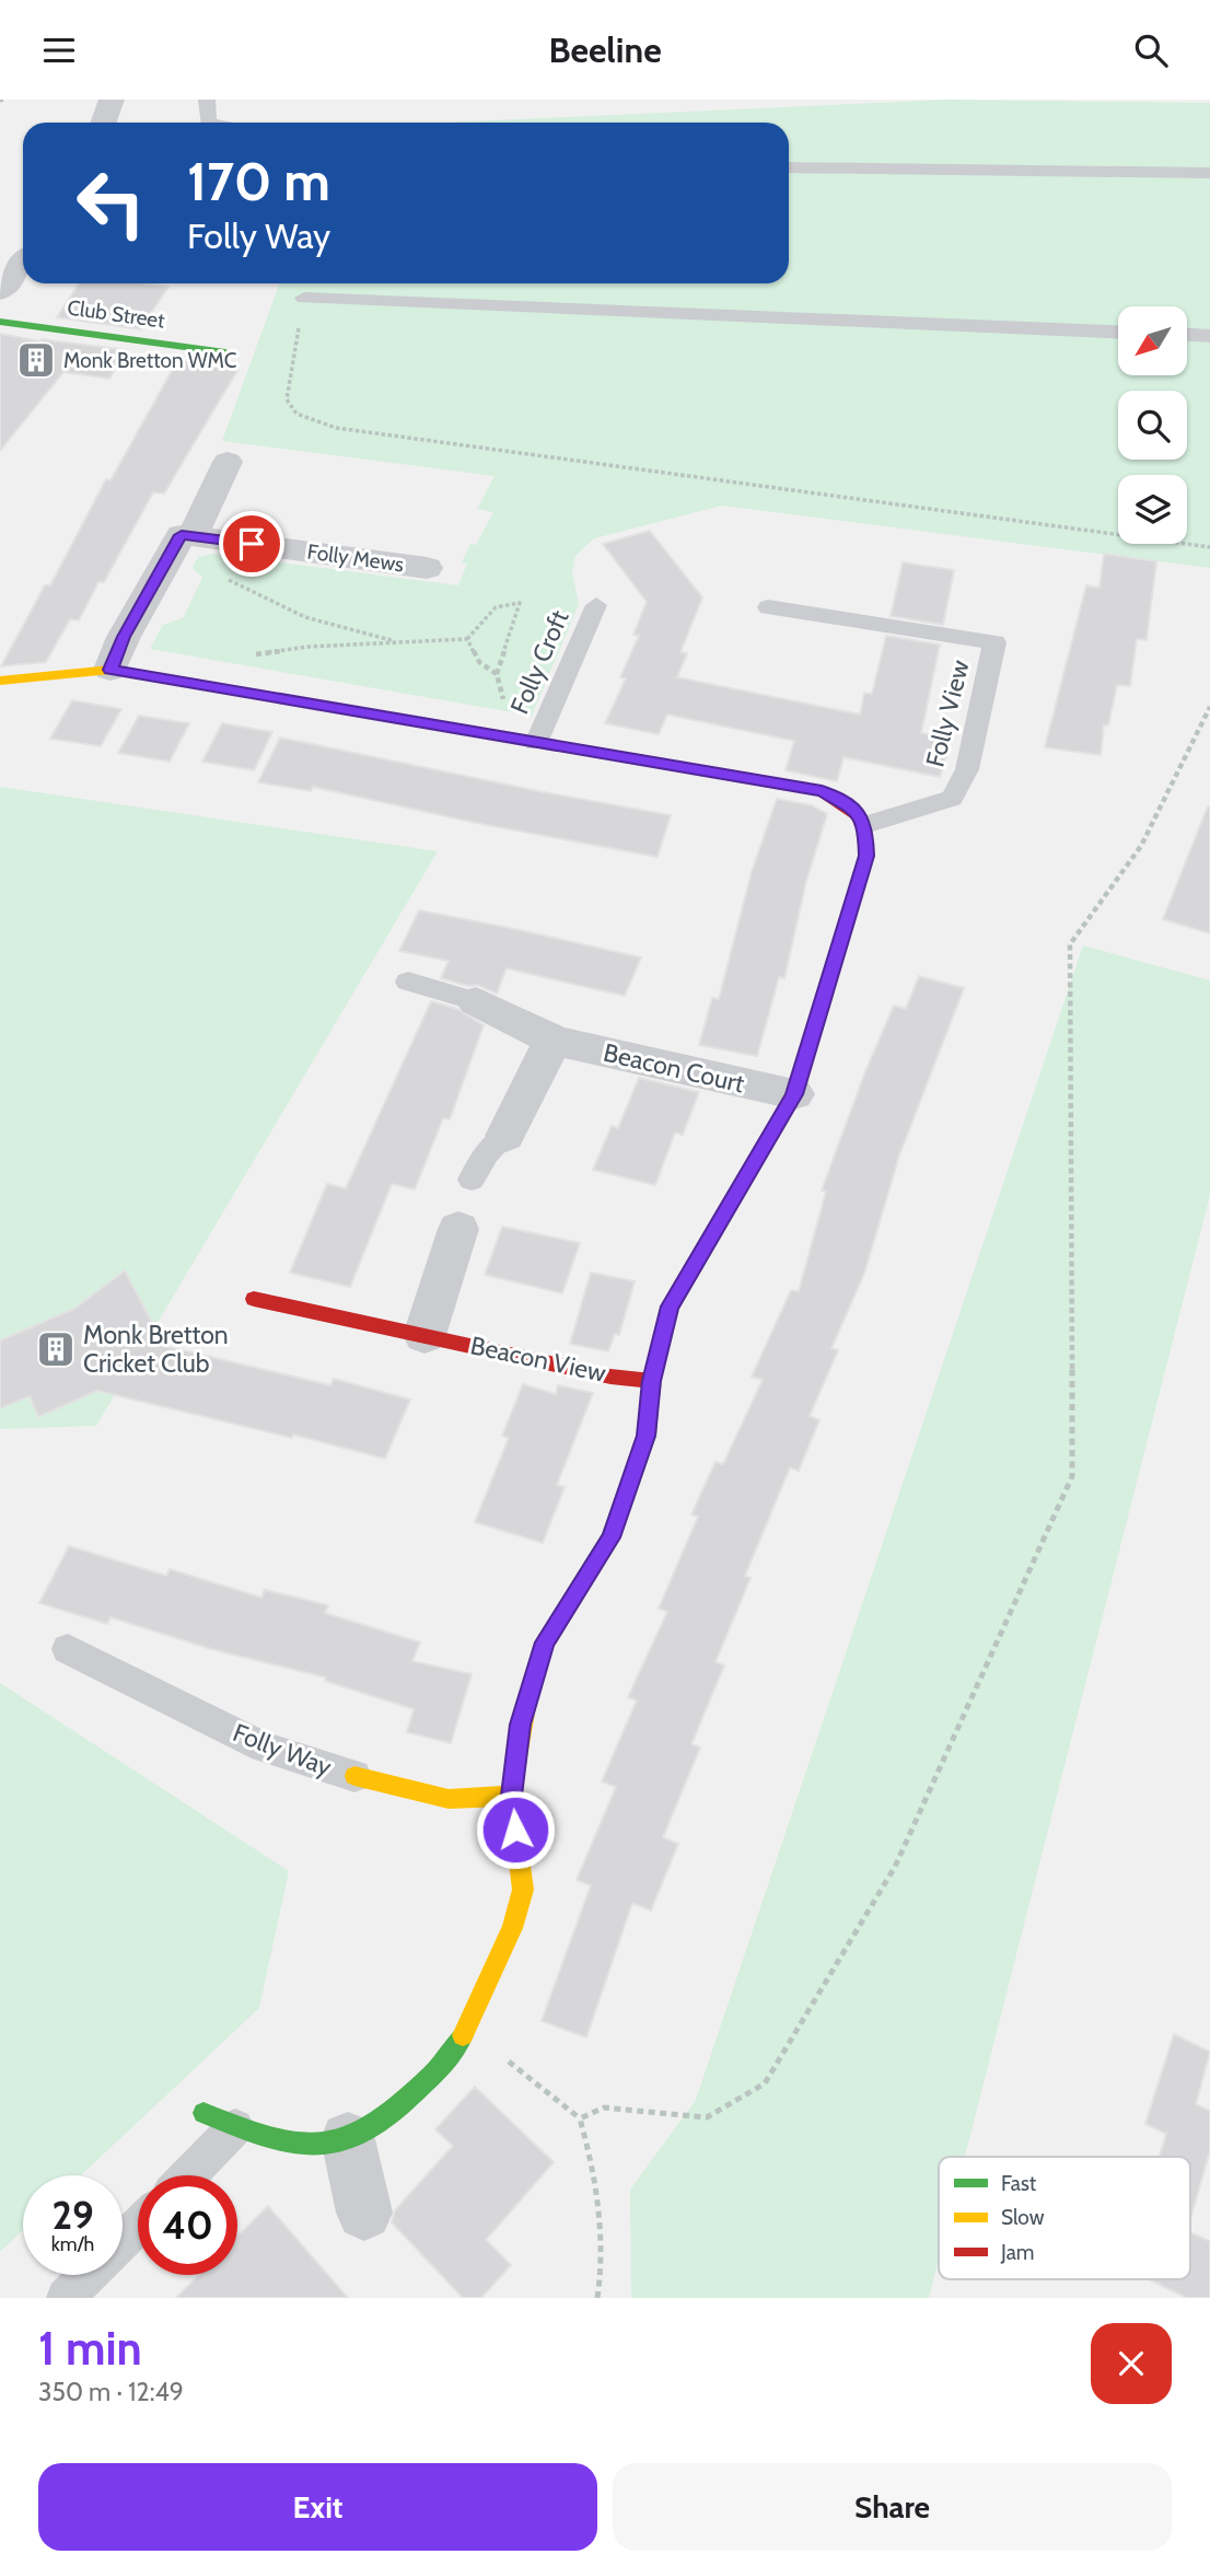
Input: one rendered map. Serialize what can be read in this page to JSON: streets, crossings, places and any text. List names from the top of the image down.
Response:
{
  "streets": {
    "street": [
      "Club Street",
      "Folly Mews",
      "Beacon Court",
      "Beacon View",
      "Folly Way"
    ],
    "lane": ["Folly Croft", "Folly View"]
  },
  "places": {
    "building": ["Monk Bretton WMC", "Monk Bretton Cricket Club"]
  },
  "legend": ["Fast", "Slow", "Jam"],
  "north": "bottom left",
  "page": {
    "header": "Beeline",
    "turn": ["170 m", "Folly Way"],
    "speed": "29 km/h",
    "limit": "40",
    "heading": ["1 min", "350 m · 12:49"],
    "buttons": ["Exit", "Share"]
  }
}
